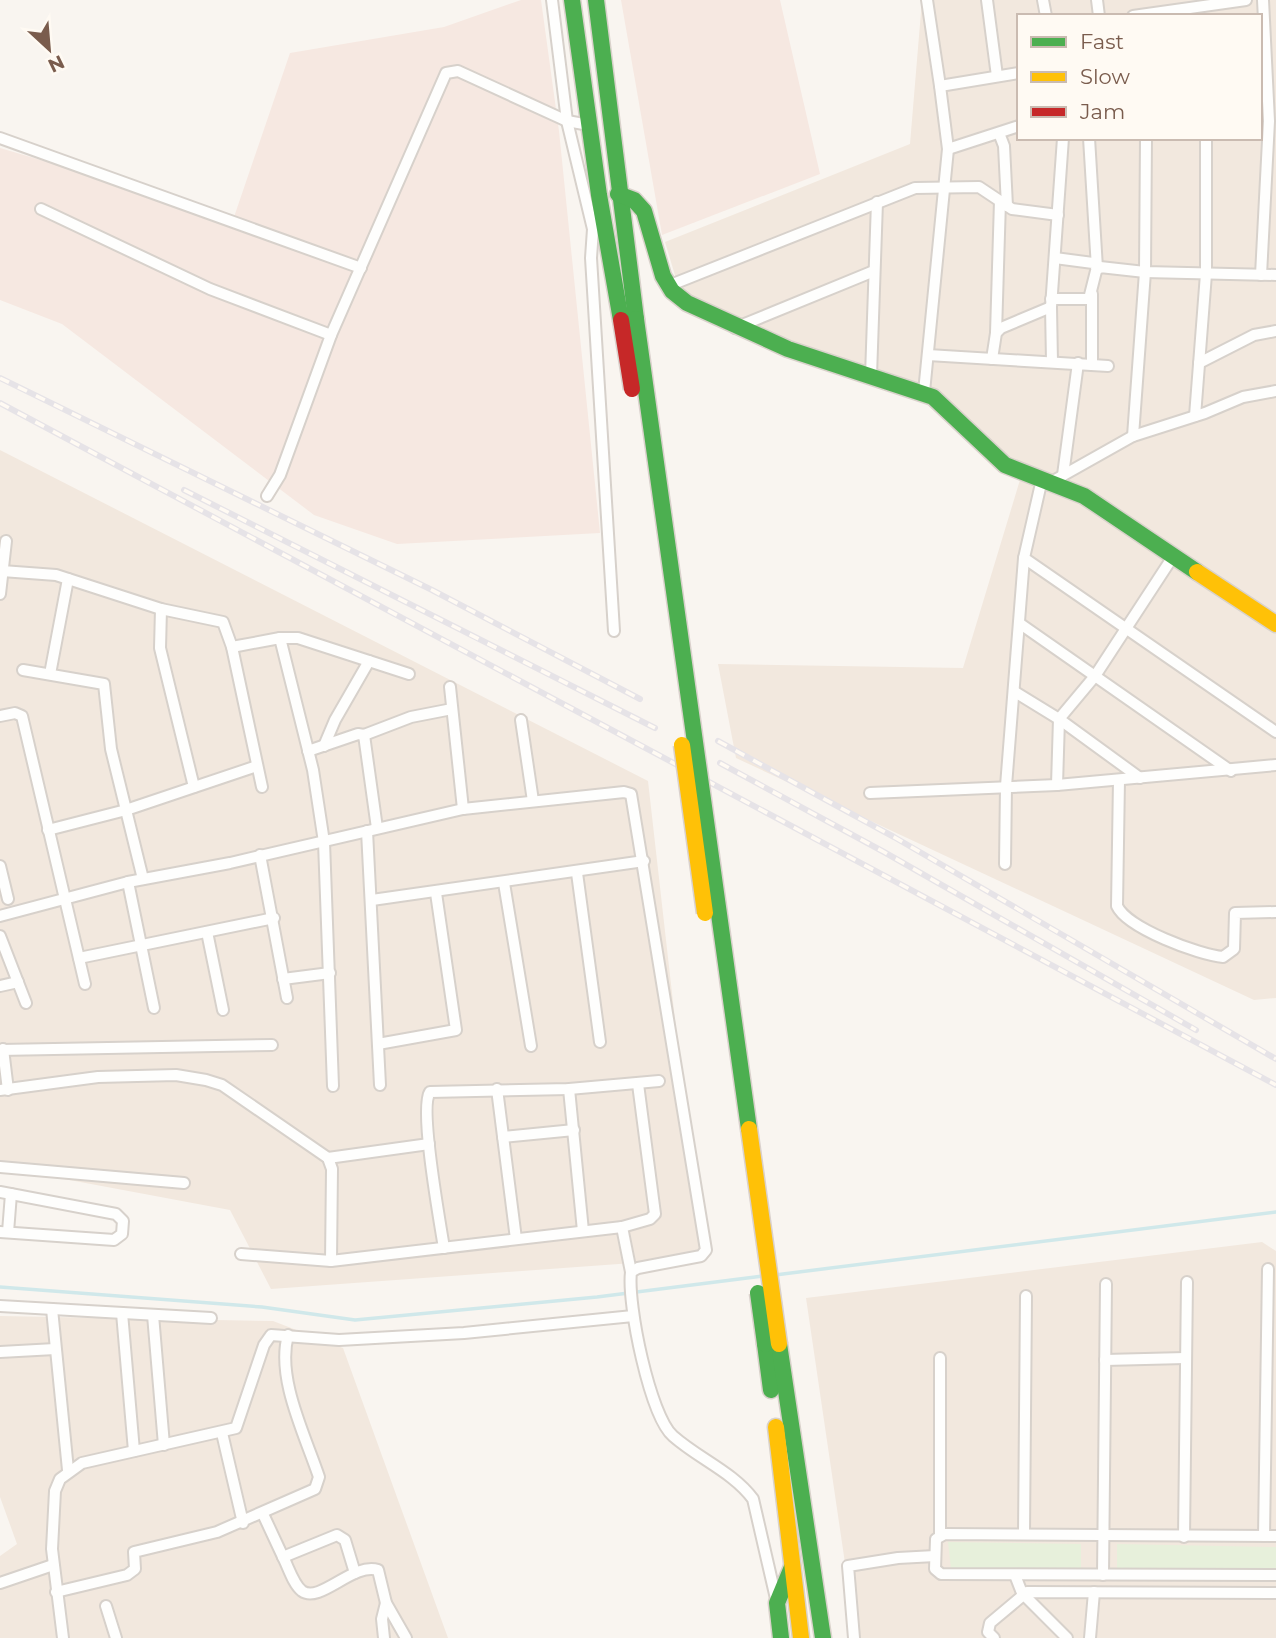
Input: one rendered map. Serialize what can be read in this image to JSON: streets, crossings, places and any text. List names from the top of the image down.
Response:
{
  "legend": ["Fast", "Slow", "Jam"],
  "north": "bottom right"
}
